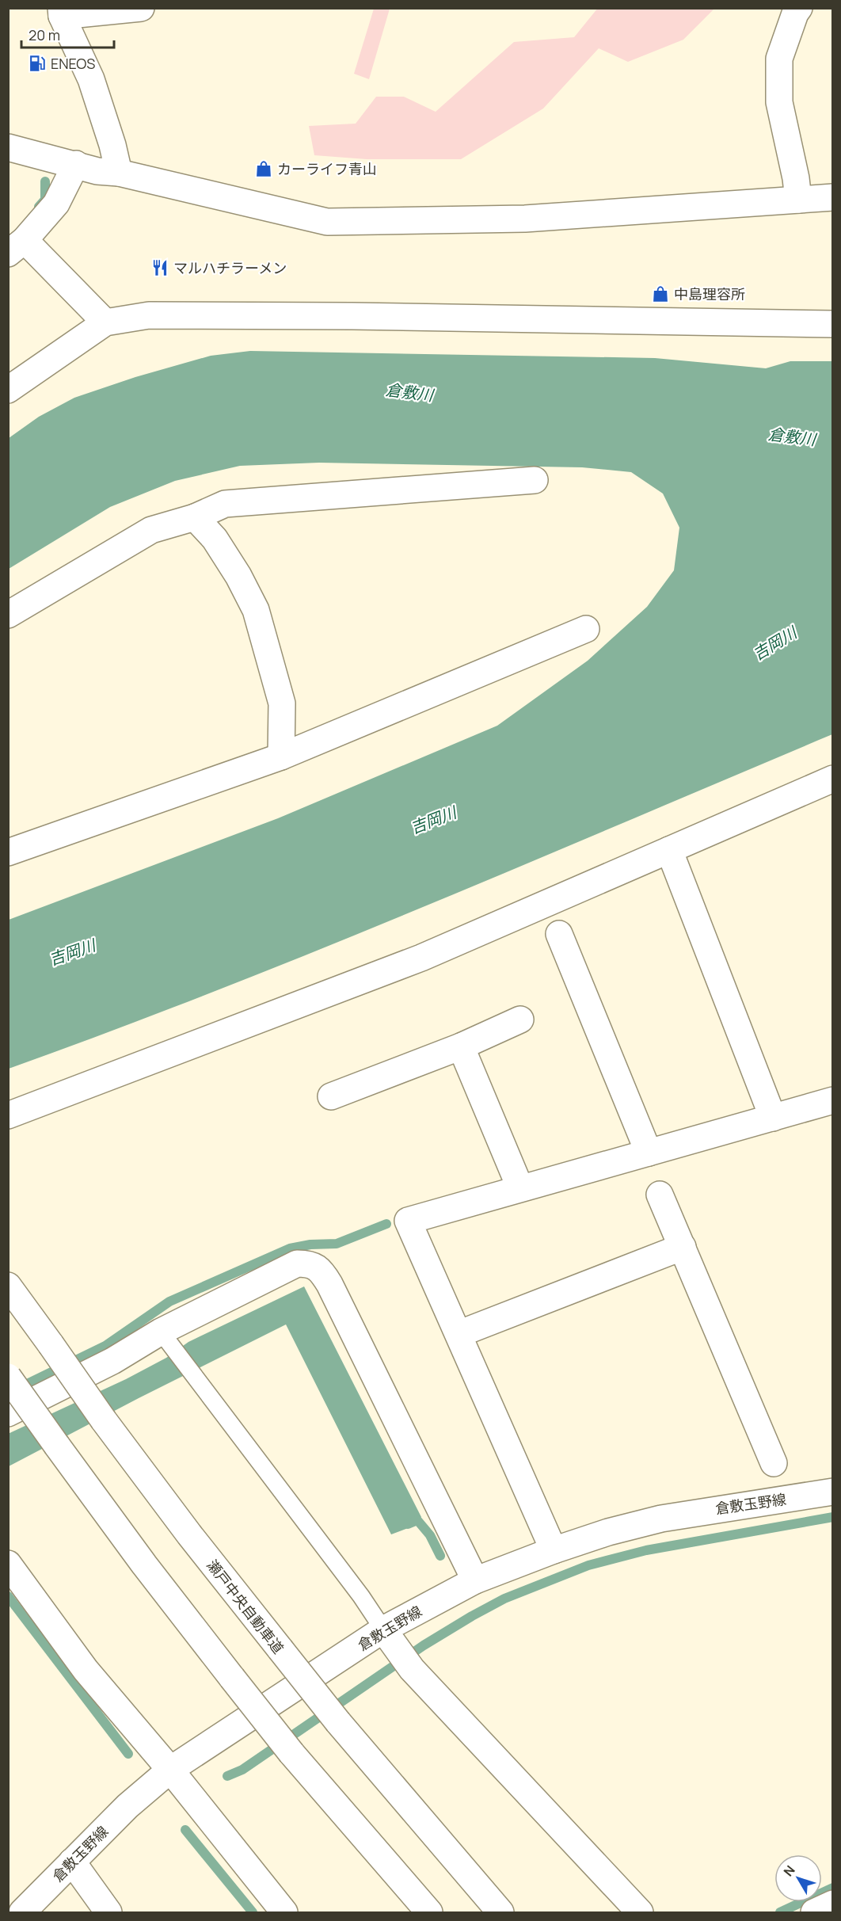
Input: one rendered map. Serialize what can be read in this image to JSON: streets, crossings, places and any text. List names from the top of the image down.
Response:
{
  "streets": {
    "main road": ["倉敷玉野線", "瀬戸中央自動車道"]
  },
  "water": ["倉敷川", "吉岡川"],
  "places": {
    "fuel station": ["ENEOS"],
    "shop": ["カーライフ青山", "中島理容所"],
    "restaurant": ["マルハチラーメン"]
  },
  "scale_bar": "20 m",
  "north": "top left"
}
